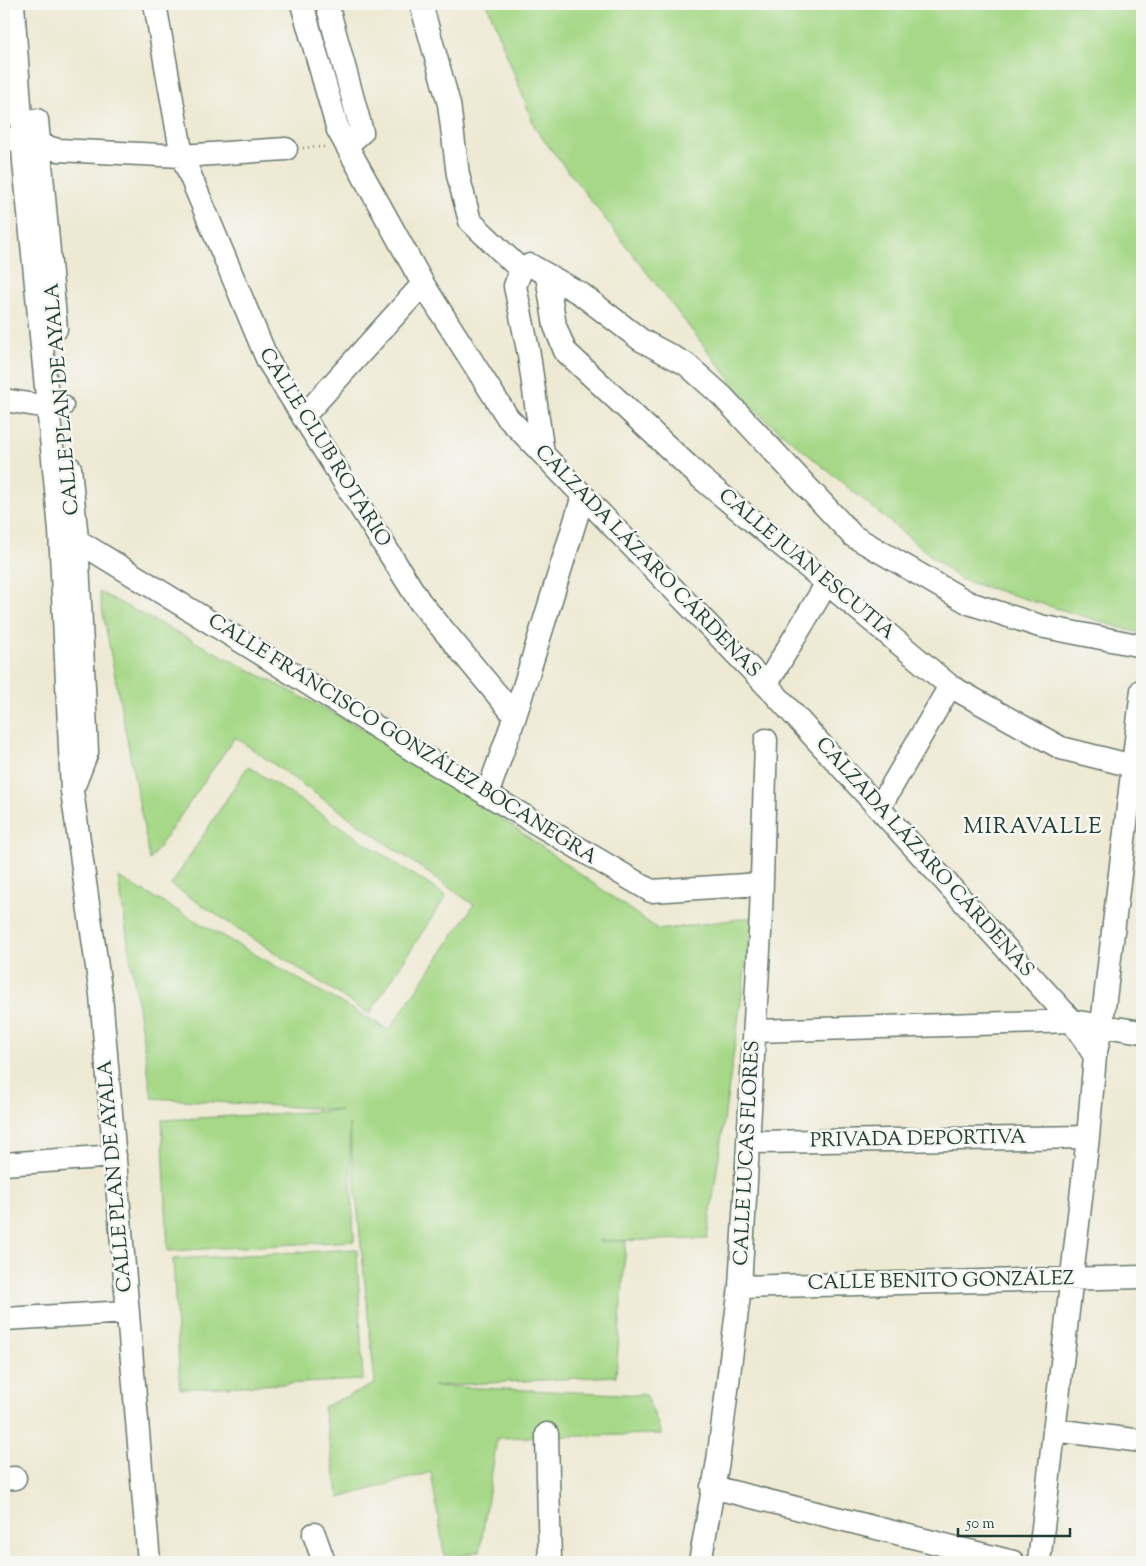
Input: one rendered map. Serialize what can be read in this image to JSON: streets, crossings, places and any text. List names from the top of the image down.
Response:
{
  "streets": {
    "street": [
      "CALLE PLAN DE AYALA",
      "CALLE CLUB ROTARIO",
      "CALZADA LÁZARO CÁRDENAS",
      "CALLE JUAN ESCUTIA",
      "CALLE FRANCISCO GONZÁLEZ BOCANEGRA",
      "PRIVADA DEPORTIVA",
      "CALLE LUCAS FLORES",
      "CALLE BENITO GONZÁLEZ"
    ]
  },
  "crossings": [
    ["CALLE PLAN DE AYALA", "CALLE FRANCISCO GONZÁLEZ BOCANEGRA"],
    ["CALLE FRANCISCO GONZÁLEZ BOCANEGRA", "CALLE LUCAS FLORES"],
    ["PRIVADA DEPORTIVA", "CALLE LUCAS FLORES"],
    ["CALLE LUCAS FLORES", "CALLE BENITO GONZÁLEZ"]
  ],
  "districts": ["MIRAVALLE"],
  "scale_bar": "50 m"
}
